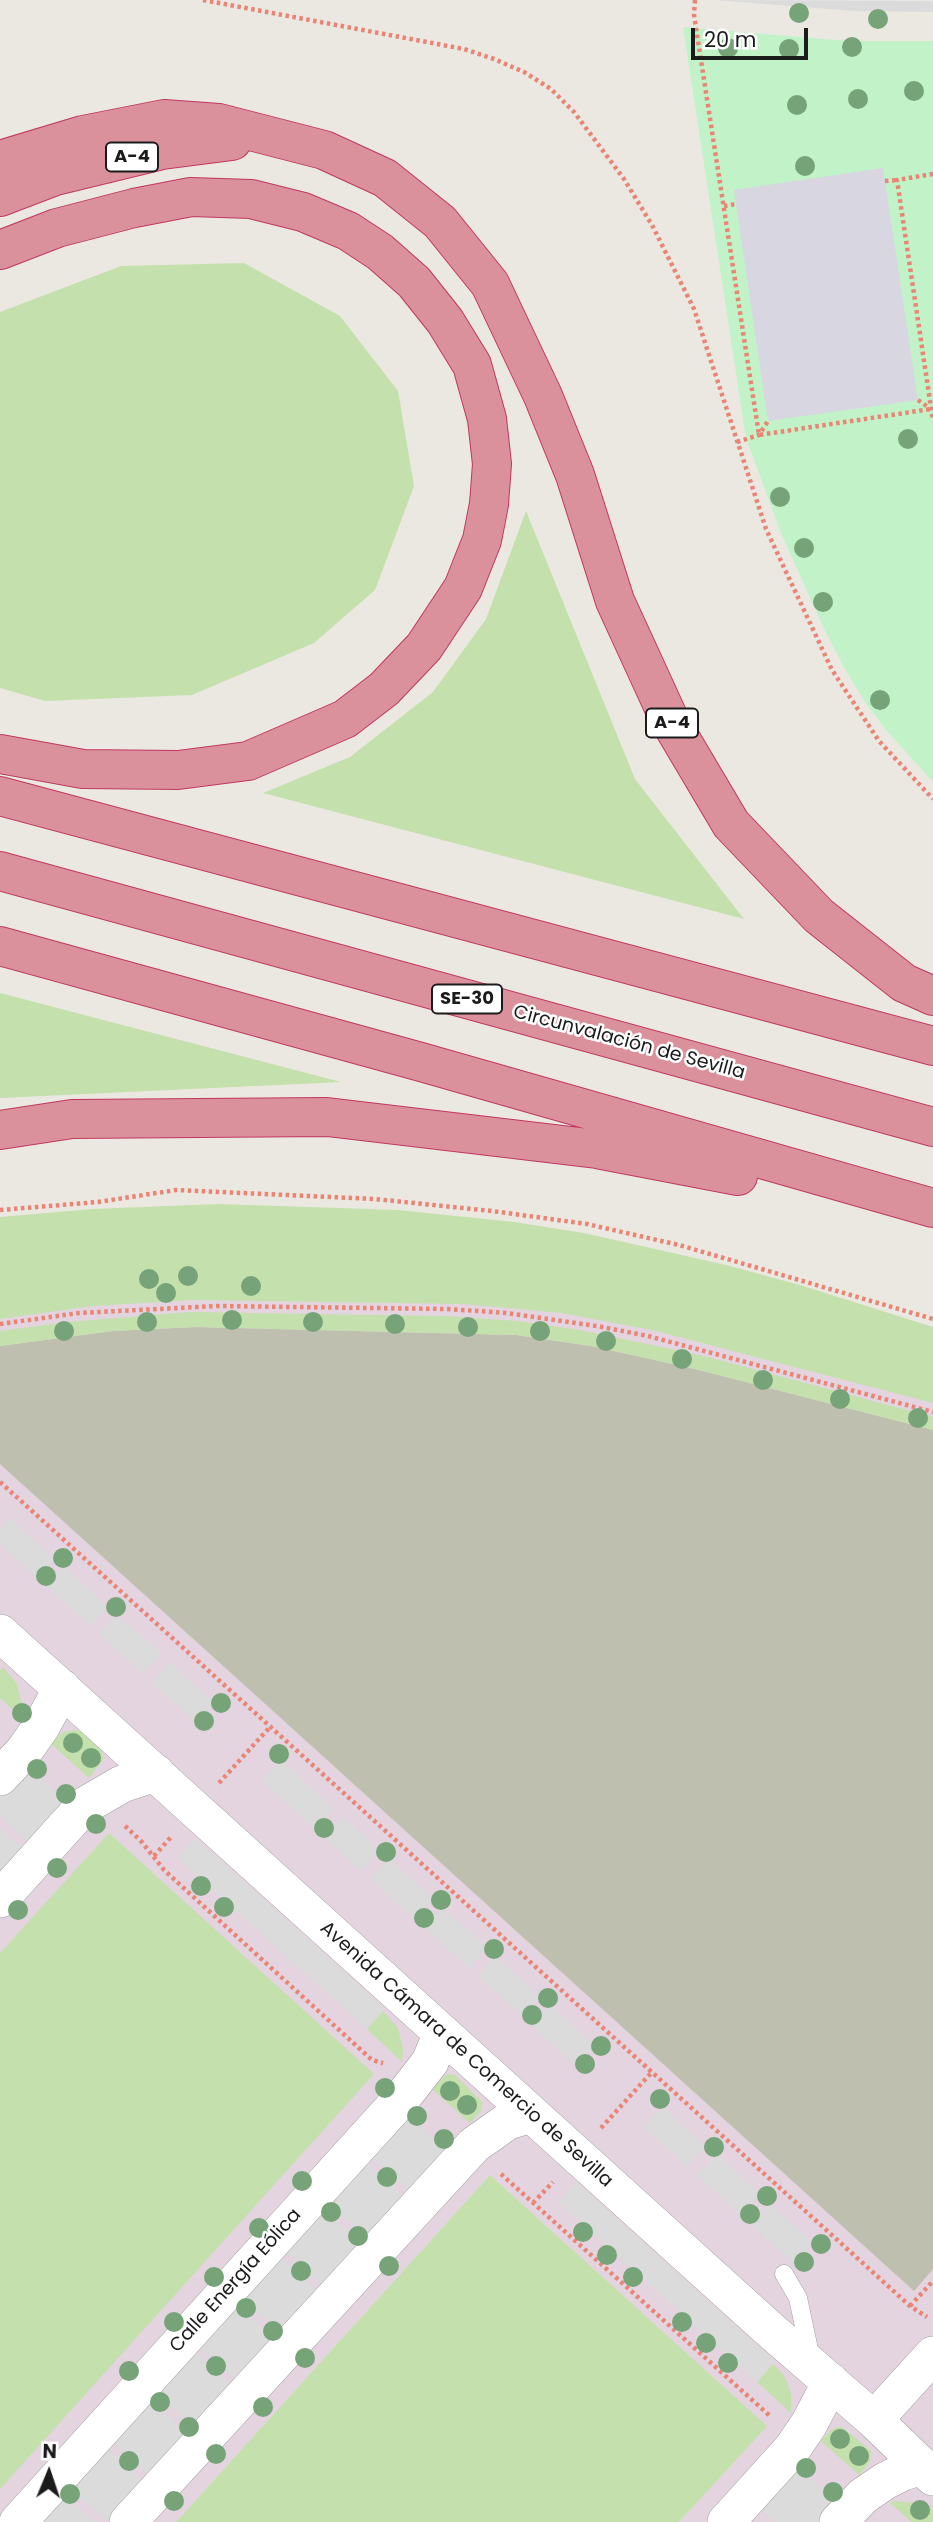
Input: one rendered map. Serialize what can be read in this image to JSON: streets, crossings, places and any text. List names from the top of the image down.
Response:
{
  "streets": {
    "highway": ["A-4", "SE-30", "Circunvalación de Sevilla"],
    "street": ["Avenida Cámara de Comercio de Sevilla", "Calle Energía Eólica"]
  },
  "crossings": [
    ["Avenida Cámara de Comercio de Sevilla", "Calle Energía Eólica"]
  ],
  "scale_bar": "20 m",
  "north": "top"
}
